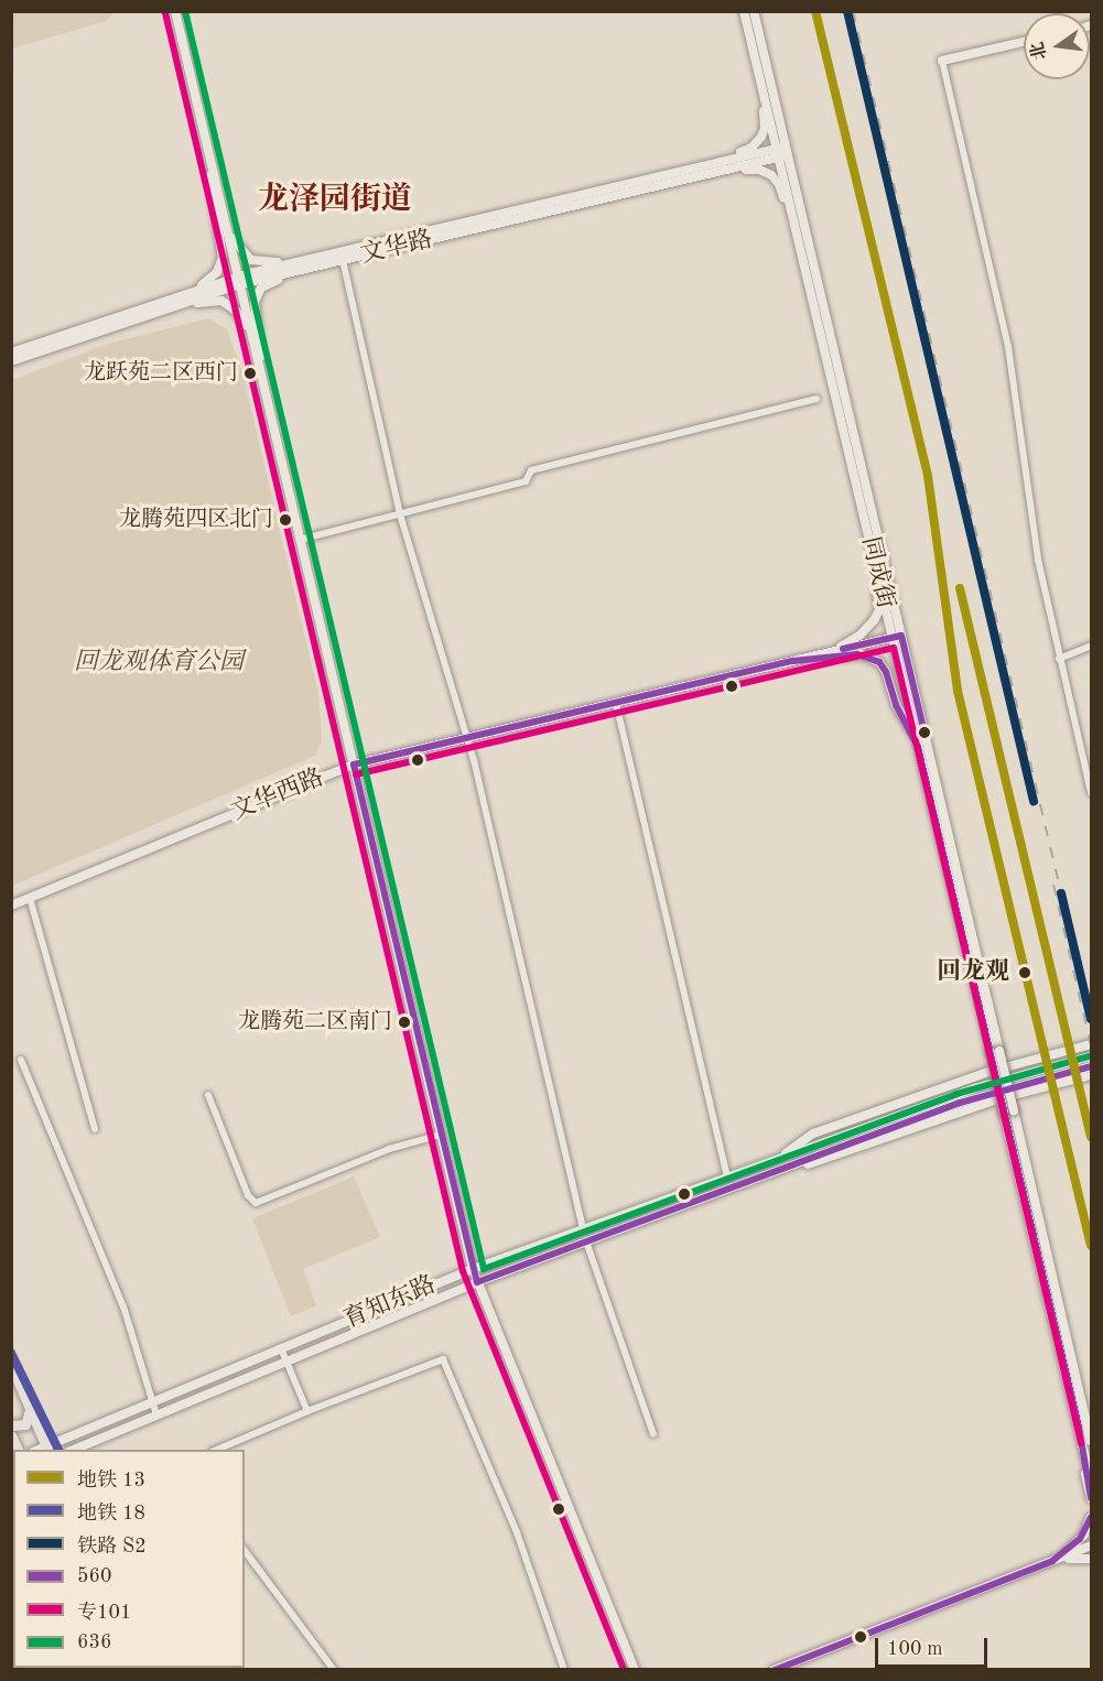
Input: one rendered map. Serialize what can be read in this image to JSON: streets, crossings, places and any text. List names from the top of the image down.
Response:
{
  "streets": {
    "main road": ["同成街", "育知东路"],
    "street": ["文华路", "文华西路"]
  },
  "crossings": [
    ["文华路", "同成街"],
    ["同成街", "文华西路"]
  ],
  "districts": ["龙泽园街道"],
  "parks": ["回龙观体育公园"],
  "places": [
    "龙跃苑二区西门",
    "龙腾苑四区北门",
    "回龙观",
    "龙腾苑二区南门"
  ],
  "lines": [
    "metro line 13",
    "rail line S2",
    "transit line 636",
    "transit line 专101",
    "transit line 560",
    "metro line 18"
  ],
  "legend": [
    "地铁 13",
    "地铁 18",
    "铁路 S2",
    "560",
    "专101",
    "636"
  ],
  "scale_bar": "100 m",
  "north": "left"
}
